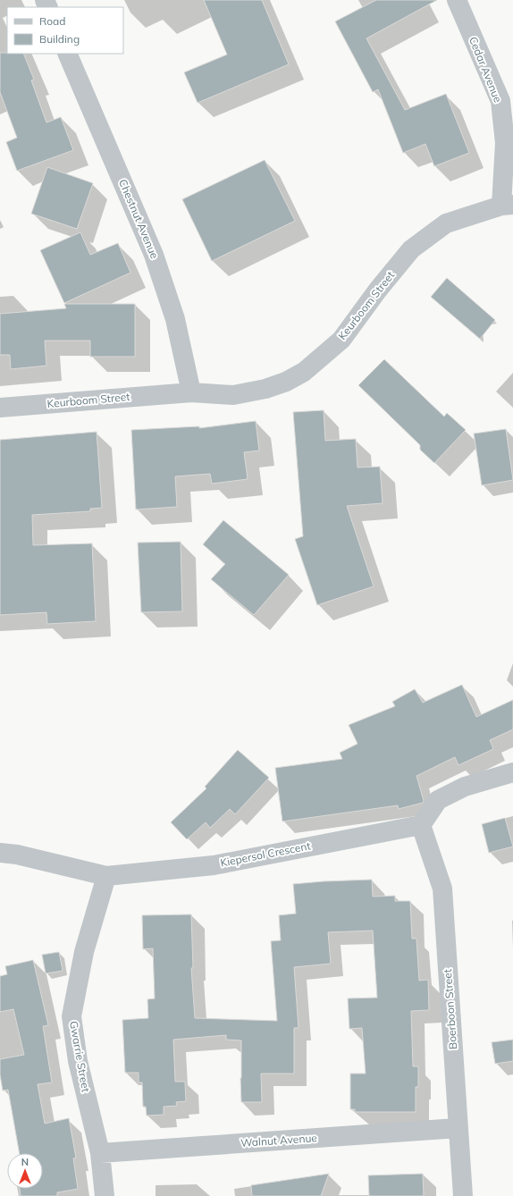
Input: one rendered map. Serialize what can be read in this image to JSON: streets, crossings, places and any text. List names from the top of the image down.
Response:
{
  "streets": {
    "street": [
      "Cedar Avenue",
      "Chestnut Avenue",
      "Keurboom Street",
      "Kiepersol Crescent",
      "Boerboon Street",
      "Gwarrie Street",
      "Walnut Avenue"
    ]
  },
  "crossings": [
    ["Cedar Avenue", "Keurboom Street"],
    ["Chestnut Avenue", "Keurboom Street"],
    ["Kiepersol Crescent", "Boerboon Street"],
    ["Kiepersol Crescent", "Gwarrie Street"],
    ["Boerboon Street", "Walnut Avenue"],
    ["Gwarrie Street", "Walnut Avenue"]
  ],
  "legend": ["Road", "Building"],
  "north": "top"
}
